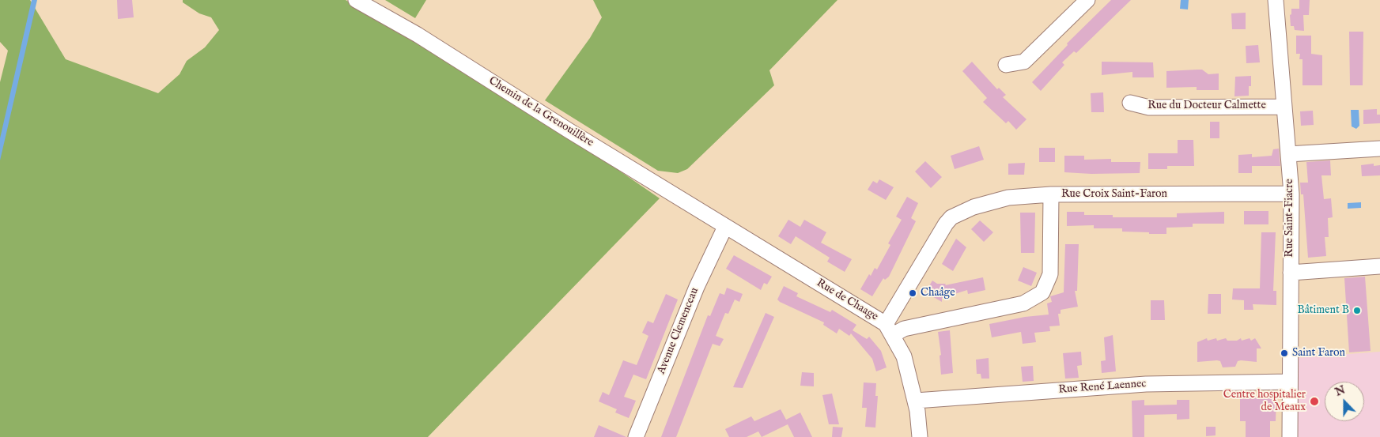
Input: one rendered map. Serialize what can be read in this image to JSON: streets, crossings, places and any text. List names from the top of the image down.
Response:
{
  "streets": {
    "street": [
      "Rue du Docteur Calmette",
      "Chemin de la Grenouillère",
      "Rue Croix Saint-Faron",
      "Rue Saint-Fiacre",
      "Rue de Chaage",
      "Avenue Clemenceau",
      "Rue René Laennec"
    ]
  },
  "crossings": [
    ["Rue du Docteur Calmette", "Rue Saint-Fiacre"],
    ["Chemin de la Grenouillère", "Rue de Chaage"],
    ["Chemin de la Grenouillère", "Avenue Clemenceau"],
    ["Rue Croix Saint-Faron", "Rue Saint-Fiacre"],
    ["Rue Croix Saint-Faron", "Rue de Chaage"],
    ["Rue Saint-Fiacre", "Rue René Laennec"],
    ["Rue de Chaage", "Avenue Clemenceau"]
  ],
  "places": [
    "Chaâge",
    "Bâtiment B",
    "Saint Faron",
    "Centre hospitalier de Meaux"
  ],
  "north": "top"
}
